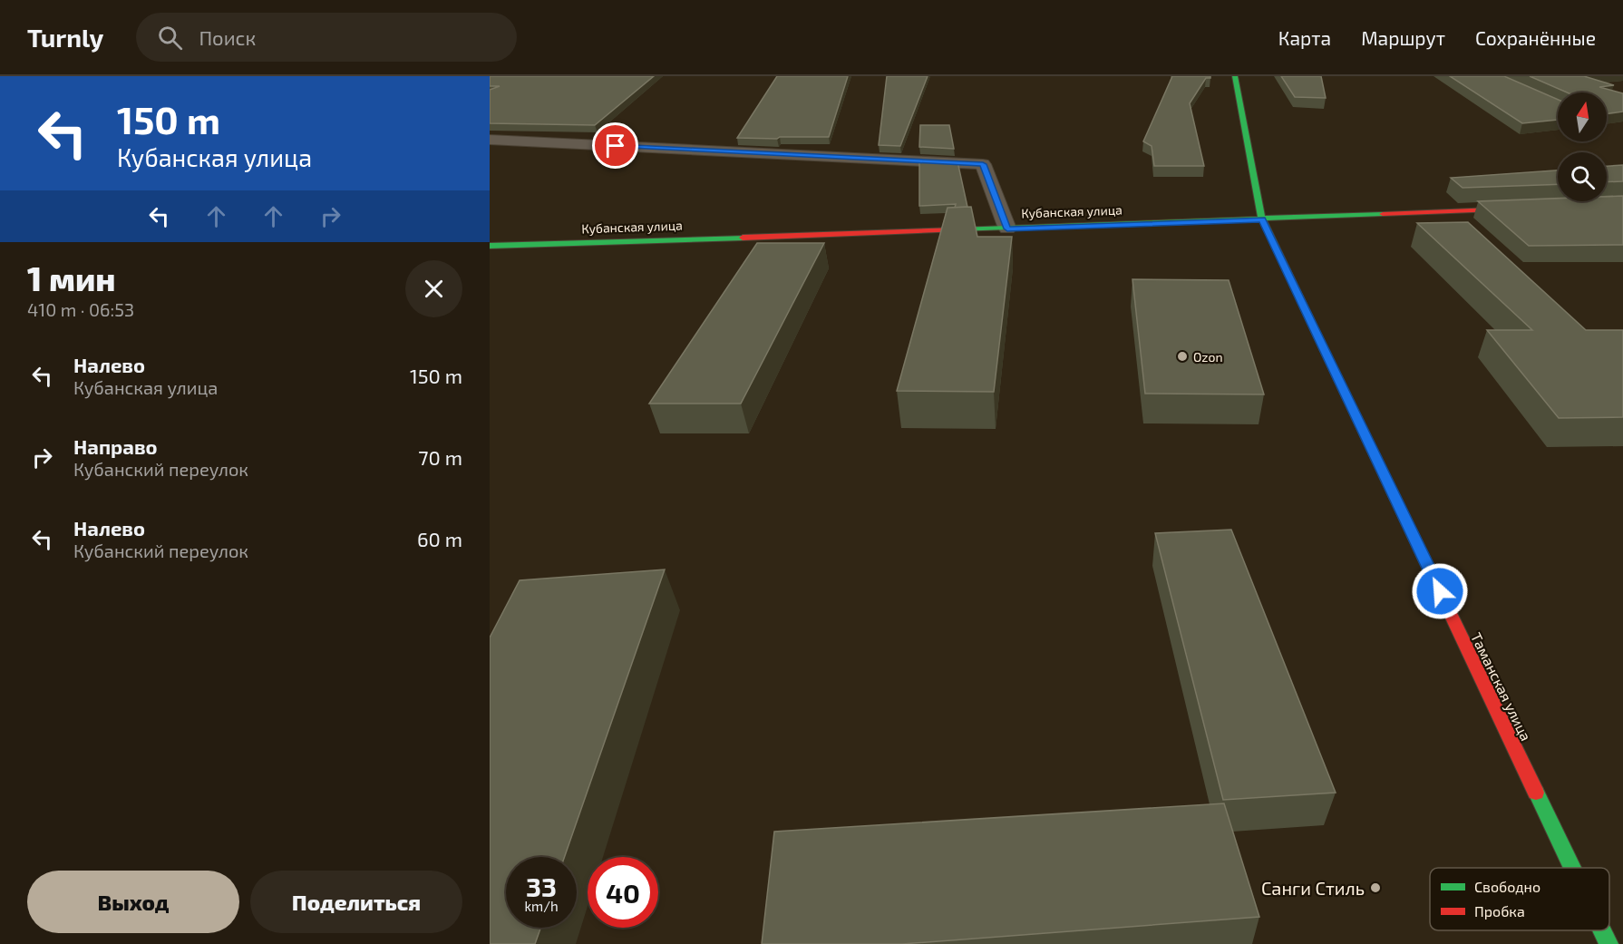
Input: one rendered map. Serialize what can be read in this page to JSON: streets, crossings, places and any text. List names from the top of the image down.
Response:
{
  "streets": {
    "street": ["Кубанская улица", "Таманская улица"]
  },
  "crossings": [
    ["Кубанская улица", "Таманская улица"]
  ],
  "places": ["Ozon", "Санги Стиль"],
  "legend": ["Свободно", "Пробка"],
  "north": "top",
  "page": {
    "header": "Turnly",
    "search": "Поиск",
    "nav": ["Карта", "Маршрут", "Сохранённые"],
    "turn": ["150 m", "Кубанская улица"],
    "heading": ["1 мин", "410 m · 06:53"],
    "list": [
      {
        "name": "Налево",
        "note": "Кубанская улица",
        "value": "150 m"
      },
      {
        "name": "Направо",
        "note": "Кубанский переулок",
        "value": "70 m"
      },
      {
        "name": "Налево",
        "note": "Кубанский переулок",
        "value": "60 m"
      }
    ],
    "speed": "33 km/h",
    "limit": "40",
    "buttons": ["Выход", "Поделиться"]
  }
}
